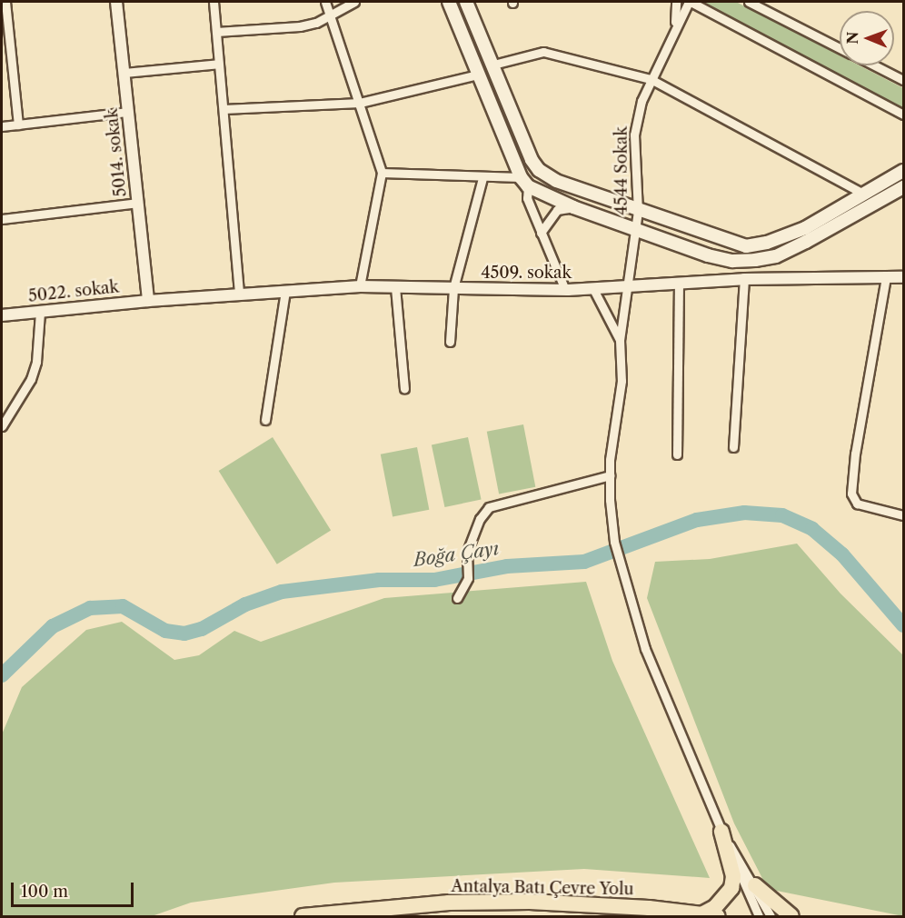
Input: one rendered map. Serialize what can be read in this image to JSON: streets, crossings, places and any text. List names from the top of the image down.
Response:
{
  "streets": {
    "highway": ["Antalya Batı Çevre Yolu"],
    "street": [
      "5014. sokak",
      "4544 Sokak",
      "4509. sokak",
      "5022. sokak"
    ]
  },
  "crossings": [
    ["5014. sokak", "4509. sokak"],
    ["5014. sokak", "5022. sokak"],
    ["4544 Sokak", "4509. sokak"],
    ["4509. sokak", "5022. sokak"]
  ],
  "water": ["Boğa Çayı"],
  "scale_bar": "100 m",
  "north": "left"
}
